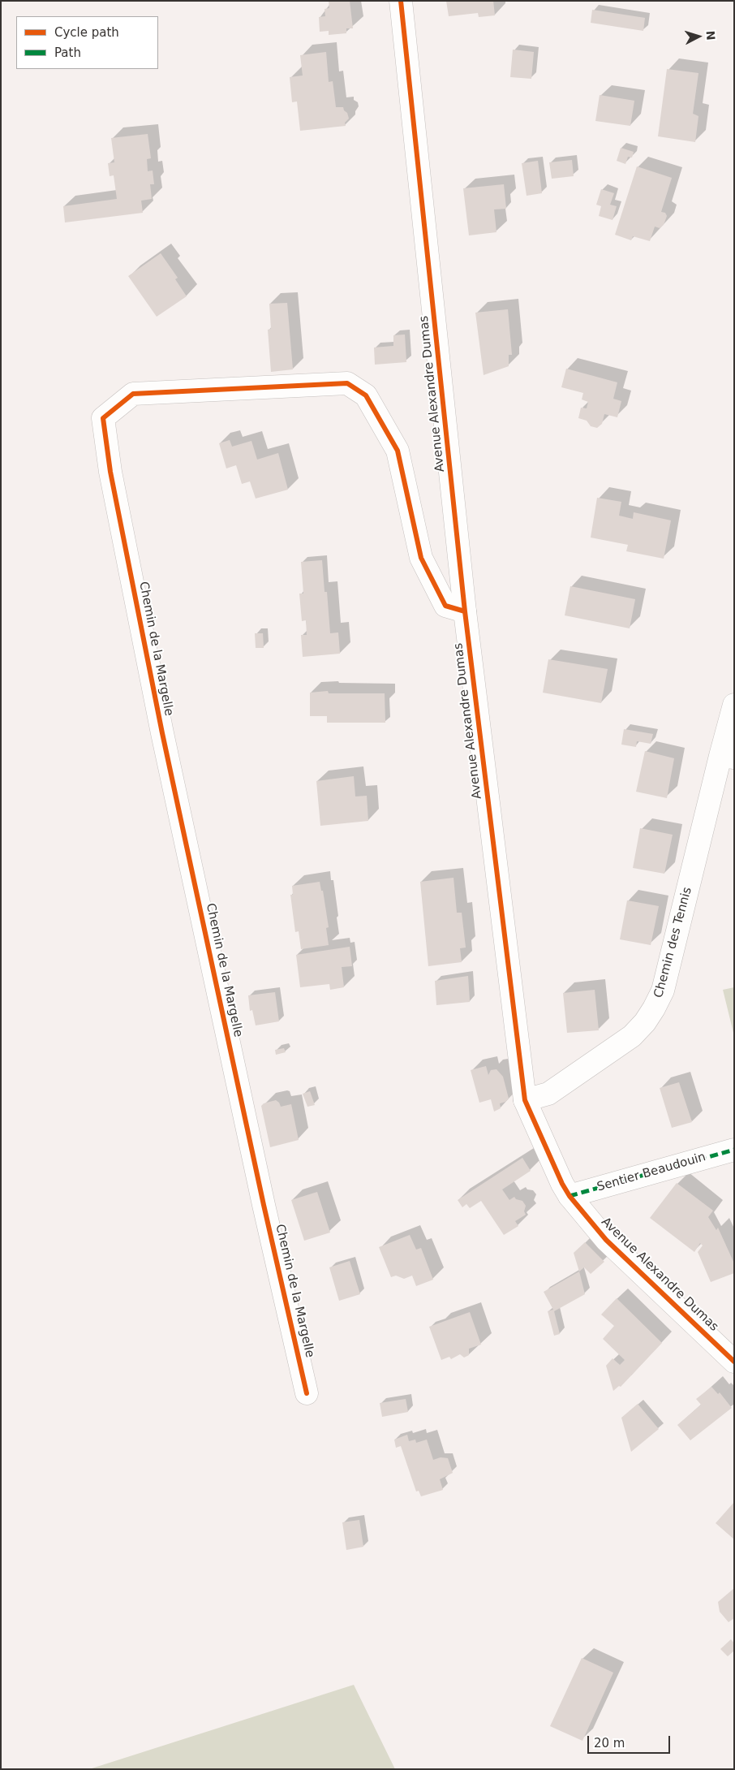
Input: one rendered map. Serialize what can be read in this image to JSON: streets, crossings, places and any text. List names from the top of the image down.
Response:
{
  "streets": {
    "street": [
      "Avenue Alexandre Dumas",
      "Chemin de la Margelle",
      "Chemin des Tennis",
      "Sentier Beaudouin"
    ]
  },
  "crossings": [
    ["Avenue Alexandre Dumas", "Chemin de la Margelle"],
    ["Avenue Alexandre Dumas", "Chemin des Tennis"],
    ["Avenue Alexandre Dumas", "Sentier Beaudouin"]
  ],
  "legend": ["Cycle path", "Path"],
  "scale_bar": "20 m",
  "north": "right"
}
